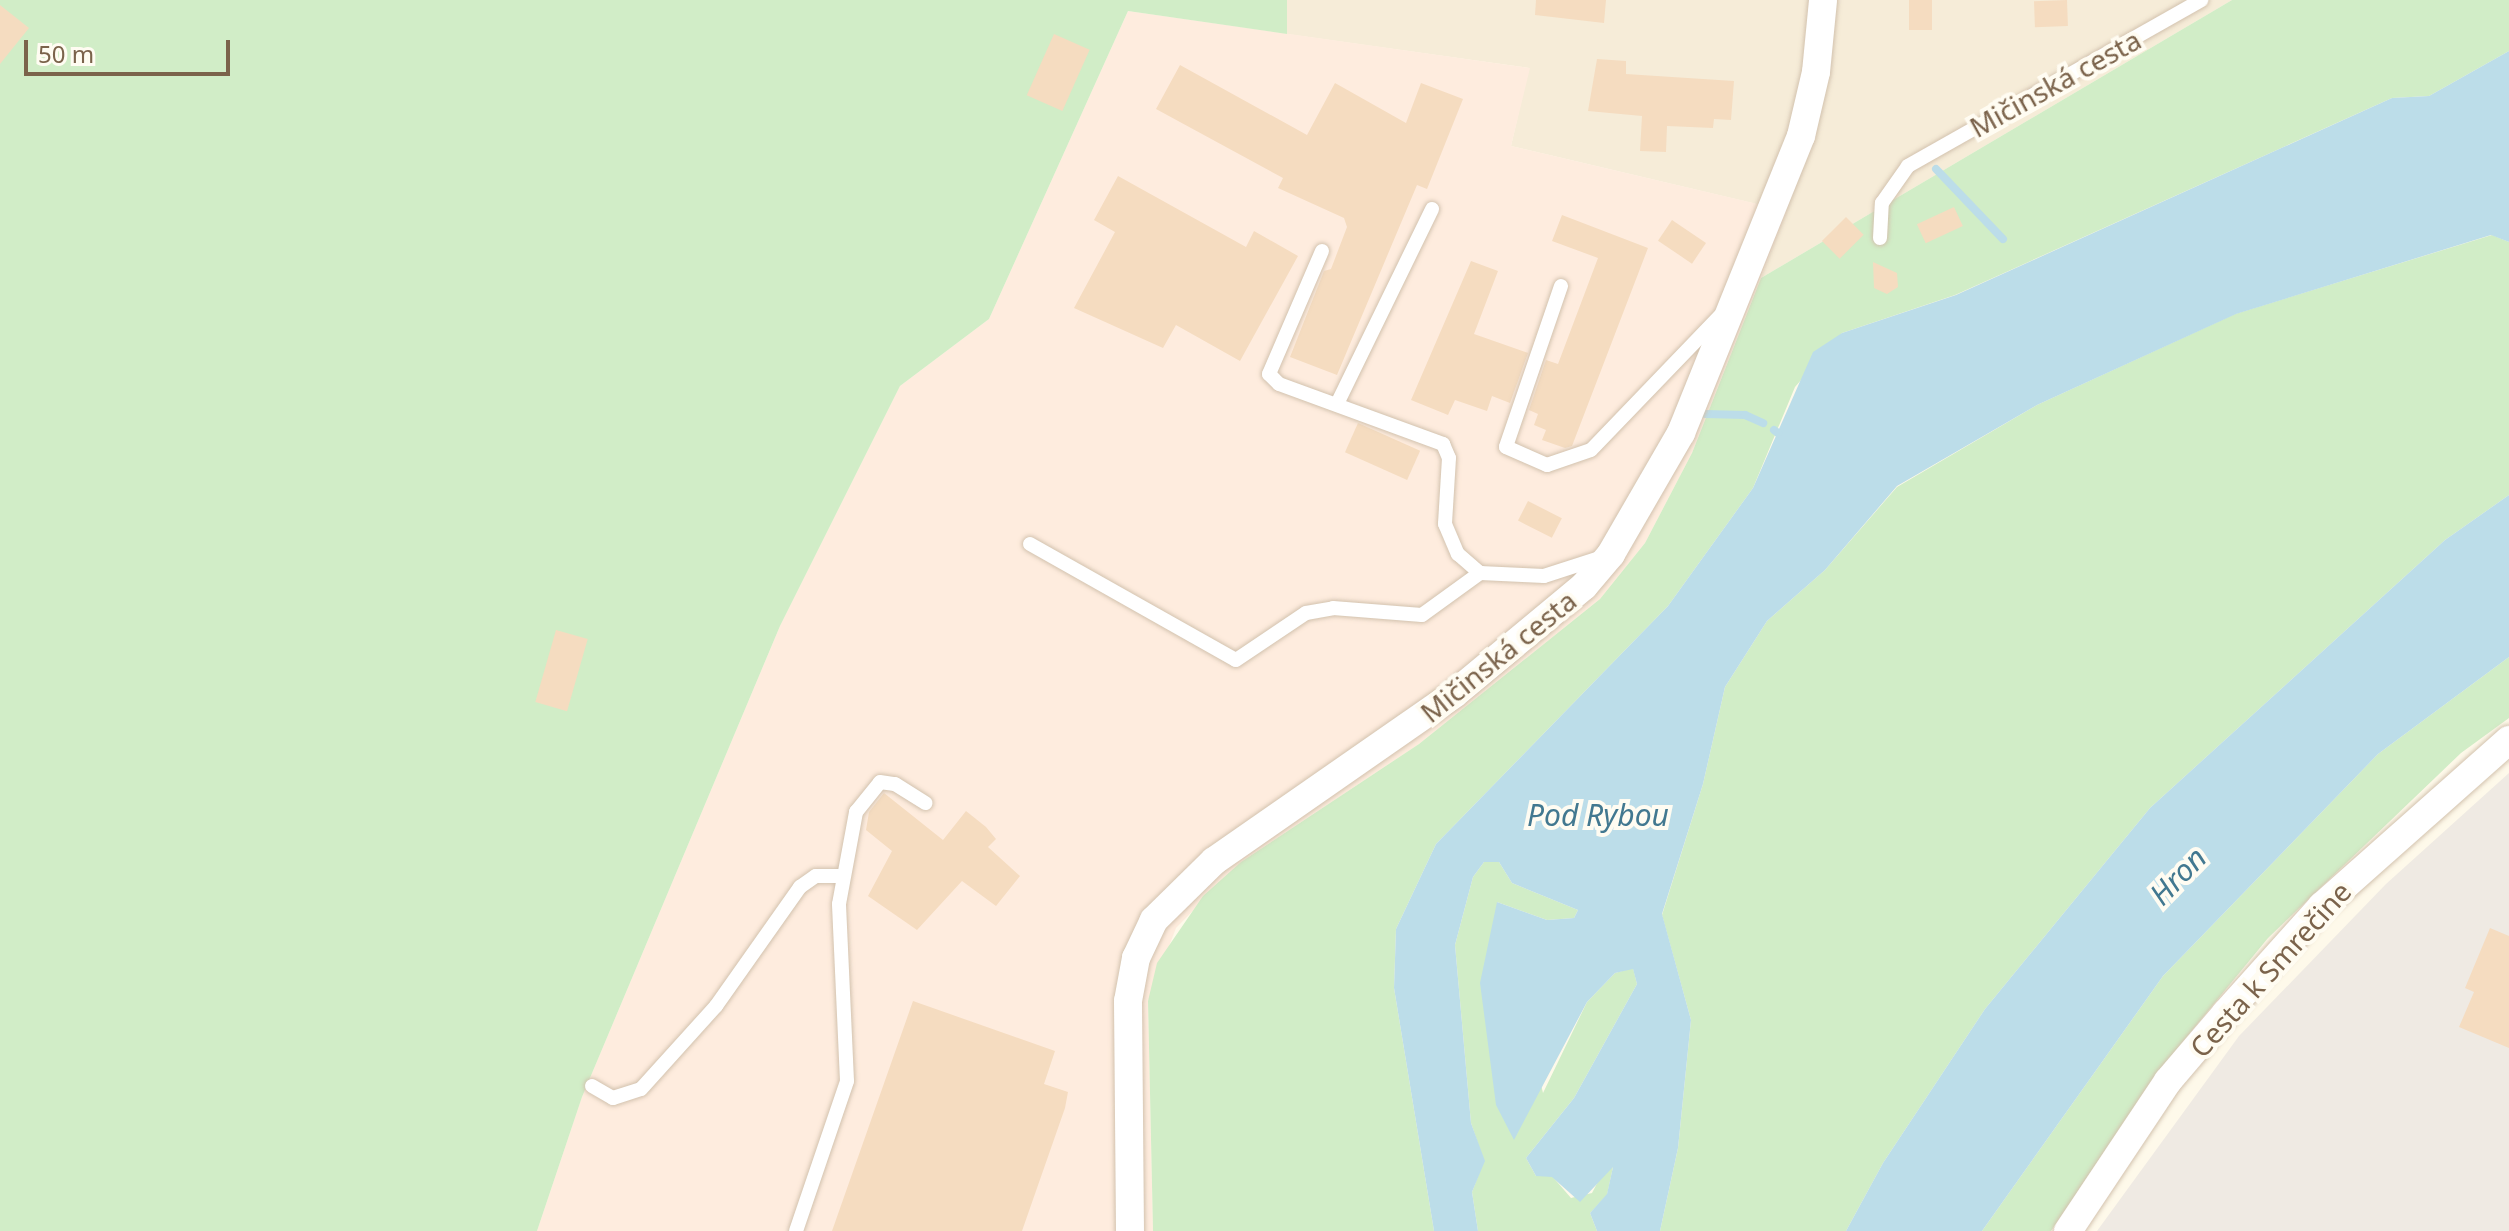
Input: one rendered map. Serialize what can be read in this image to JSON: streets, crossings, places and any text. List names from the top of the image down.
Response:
{
  "streets": {
    "street": ["Mičinská cesta", "Cesta k Smrečine"]
  },
  "water": ["Pod Rybou", "Hron"],
  "scale_bar": "50 m"
}
